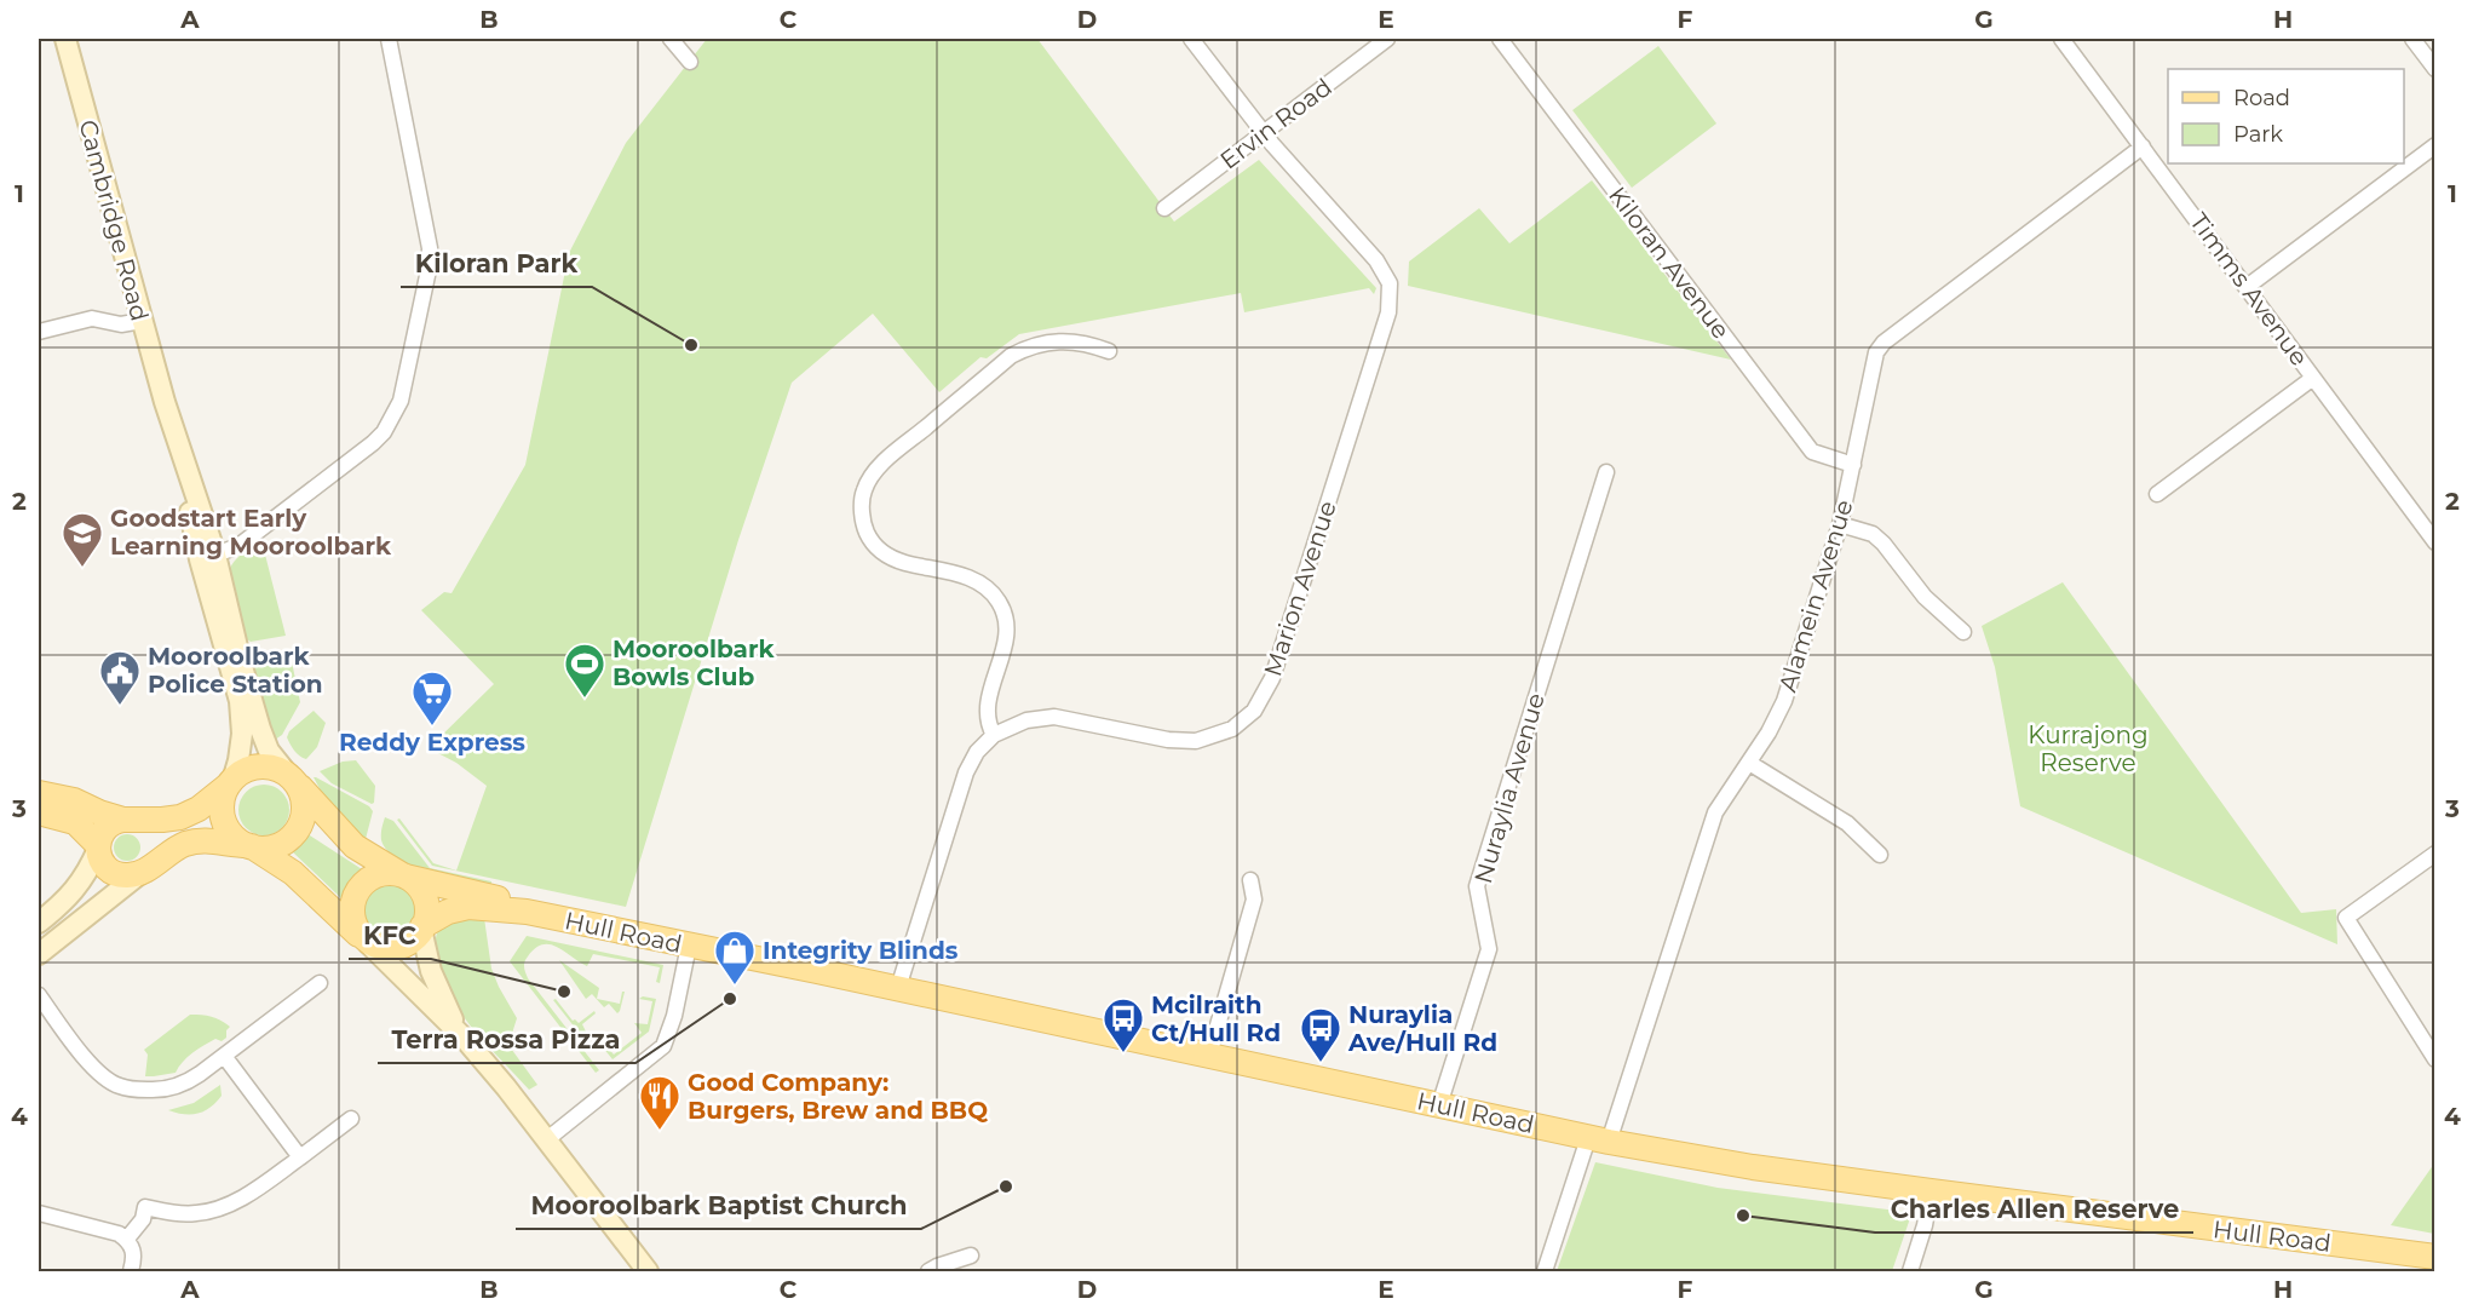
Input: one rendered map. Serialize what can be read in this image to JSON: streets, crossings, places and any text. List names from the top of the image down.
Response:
{
  "streets": {
    "main road": ["Cambridge Road", "Hull Road"],
    "street": [
      "Ervin Road",
      "Kiloran Avenue",
      "Timms Avenue",
      "Marion Avenue",
      "Alamein Avenue",
      "Nuraylia Avenue"
    ]
  },
  "crossings": [
    ["Ervin Road", "Marion Avenue"],
    ["Cambridge Road", "Hull Road"],
    ["Kiloran Avenue", "Alamein Avenue"],
    ["Timms Avenue", "Alamein Avenue"],
    ["Marion Avenue", "Hull Road"],
    ["Alamein Avenue", "Hull Road"],
    ["Nuraylia Avenue", "Hull Road"]
  ],
  "parks": ["Kurrajong Reserve"],
  "places": {
    "other": [
      "Kiloran Park",
      "KFC",
      "Terra Rossa Pizza",
      "Mooroolbark Baptist Church",
      "Charles Allen Reserve"
    ],
    "school or university": ["Goodstart Early Learning Mooroolbark"],
    "sports": ["Mooroolbark Bowls Club"],
    "public building": ["Mooroolbark Police Station"],
    "supermarket": ["Reddy Express"],
    "shop": ["Integrity Blinds"],
    "bus stop": ["Mcilraith Ct/Hull Rd", "Nuraylia Ave/Hull Rd"],
    "restaurant": ["Good Company: Burgers, Brew and BBQ"]
  },
  "legend": ["Road", "Park"],
  "grid": {
    "columns": [
      "A",
      "B",
      "C",
      "D",
      "E",
      "F",
      "G",
      "H"
    ],
    "rows": [
      "1",
      "2",
      "3",
      "4"
    ]
  }
}
